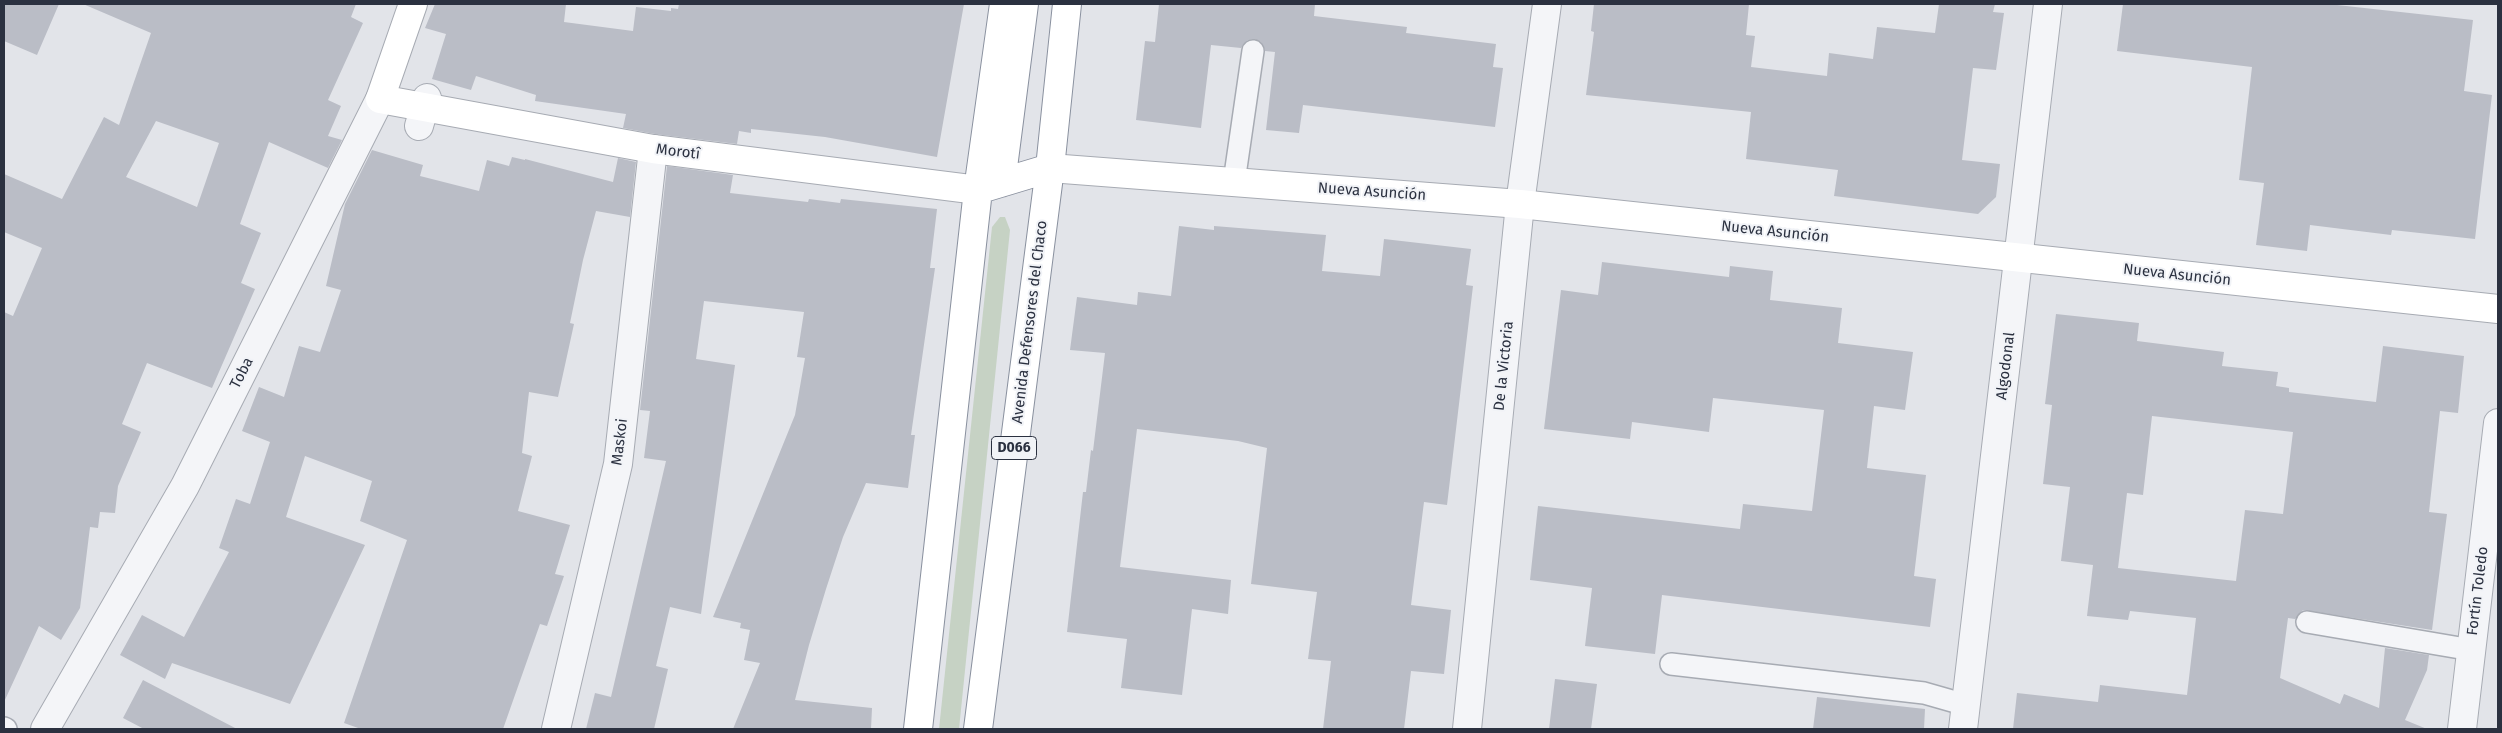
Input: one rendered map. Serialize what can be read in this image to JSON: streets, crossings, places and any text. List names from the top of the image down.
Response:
{
  "streets": {
    "main road": [
      "Morotî",
      "Nueva Asunción",
      "Avenida Defensores del Chaco",
      "Toba",
      "D066"
    ],
    "street": [
      "De la Victoria",
      "Algodonal",
      "Maskoi",
      "Fortín Toledo"
    ]
  },
  "crossings": [
    ["Morotî", "Toba"],
    ["Morotî", "Maskoi"],
    ["Nueva Asunción", "Avenida Defensores del Chaco"],
    ["Nueva Asunción", "De la Victoria"],
    ["Nueva Asunción", "Algodonal"]
  ]
}
